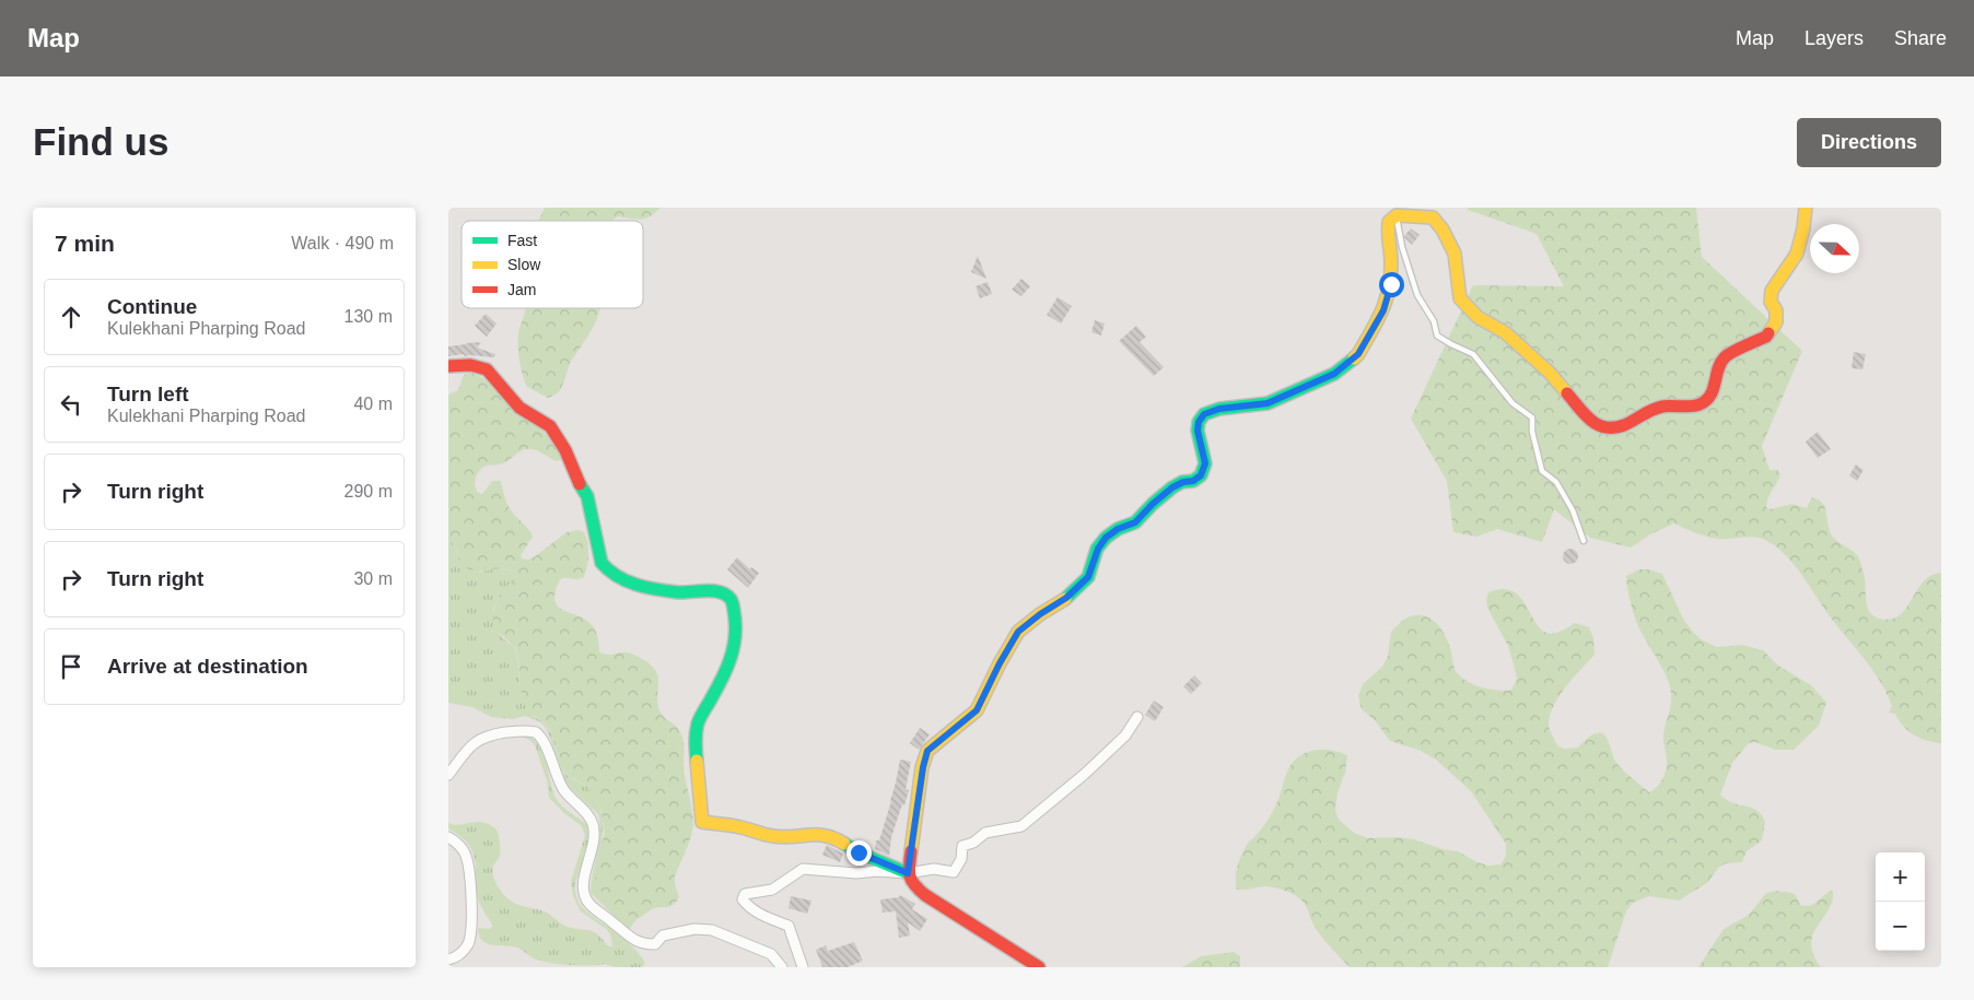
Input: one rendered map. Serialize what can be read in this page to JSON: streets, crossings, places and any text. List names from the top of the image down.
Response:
{
  "legend": ["Fast", "Slow", "Jam"],
  "north": "right",
  "page": {
    "header": "Map",
    "nav": ["Map", "Layers", "Share"],
    "buttons": "Directions",
    "title": "Find us",
    "heading": ["7 min", "Walk · 490 m"],
    "list": [
      ["Continue", "Kulekhani Pharping Road", "130 m"],
      ["Turn left", "Kulekhani Pharping Road", "40 m"],
      ["Turn right", "290 m"],
      ["Turn right", "30 m"],
      "Arrive at destination"
    ],
    "map_buttons": ["+", "−"]
  }
}
